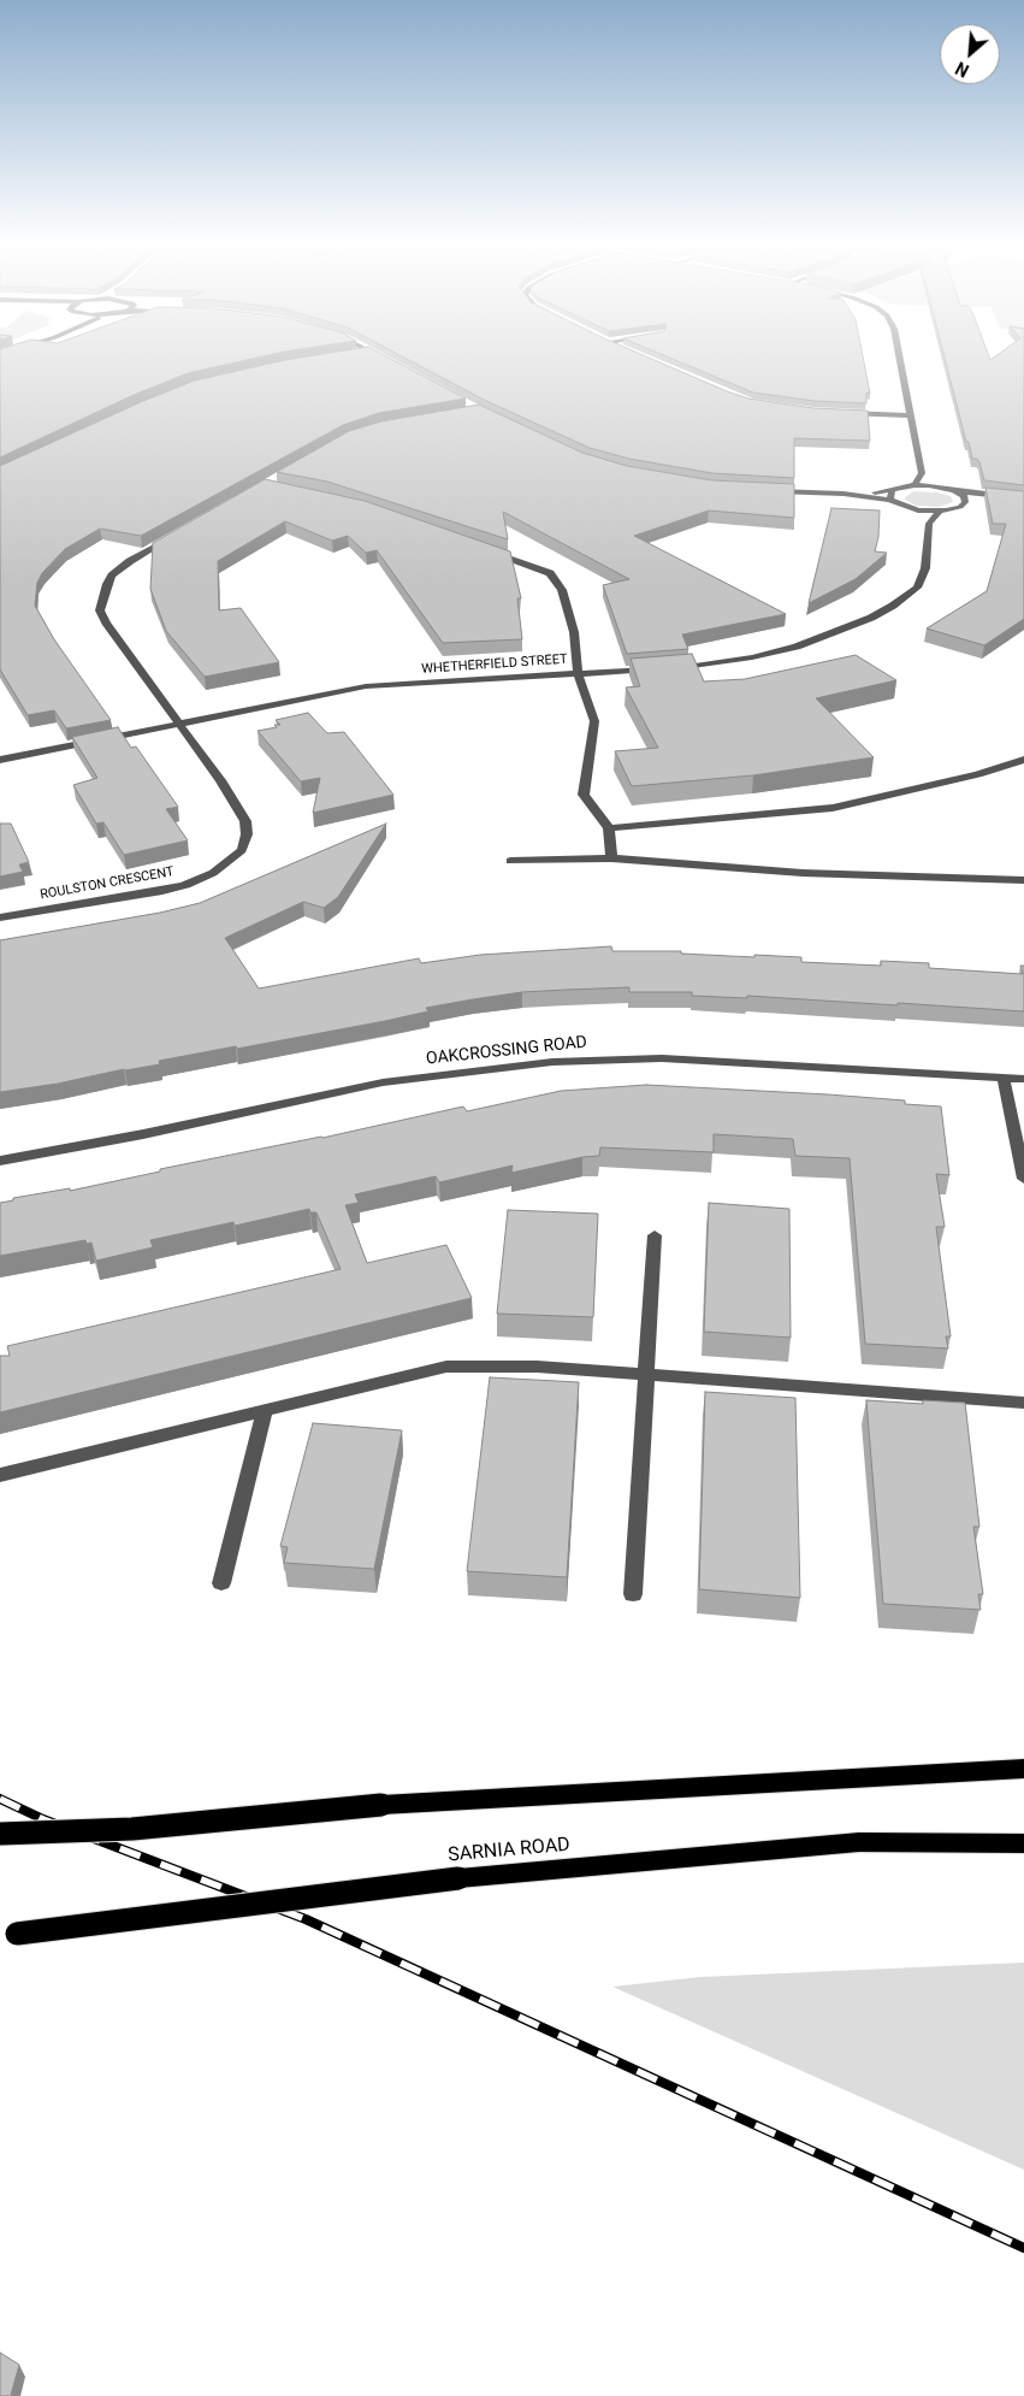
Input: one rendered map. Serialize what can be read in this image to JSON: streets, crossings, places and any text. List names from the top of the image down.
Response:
{
  "streets": {
    "main road": ["SARNIA ROAD"],
    "street": ["WHETHERFIELD STREET", "ROULSTON CRESCENT", "OAKCROSSING ROAD"]
  },
  "crossings": [
    ["WHETHERFIELD STREET", "ROULSTON CRESCENT"]
  ],
  "north": "bottom left"
}
